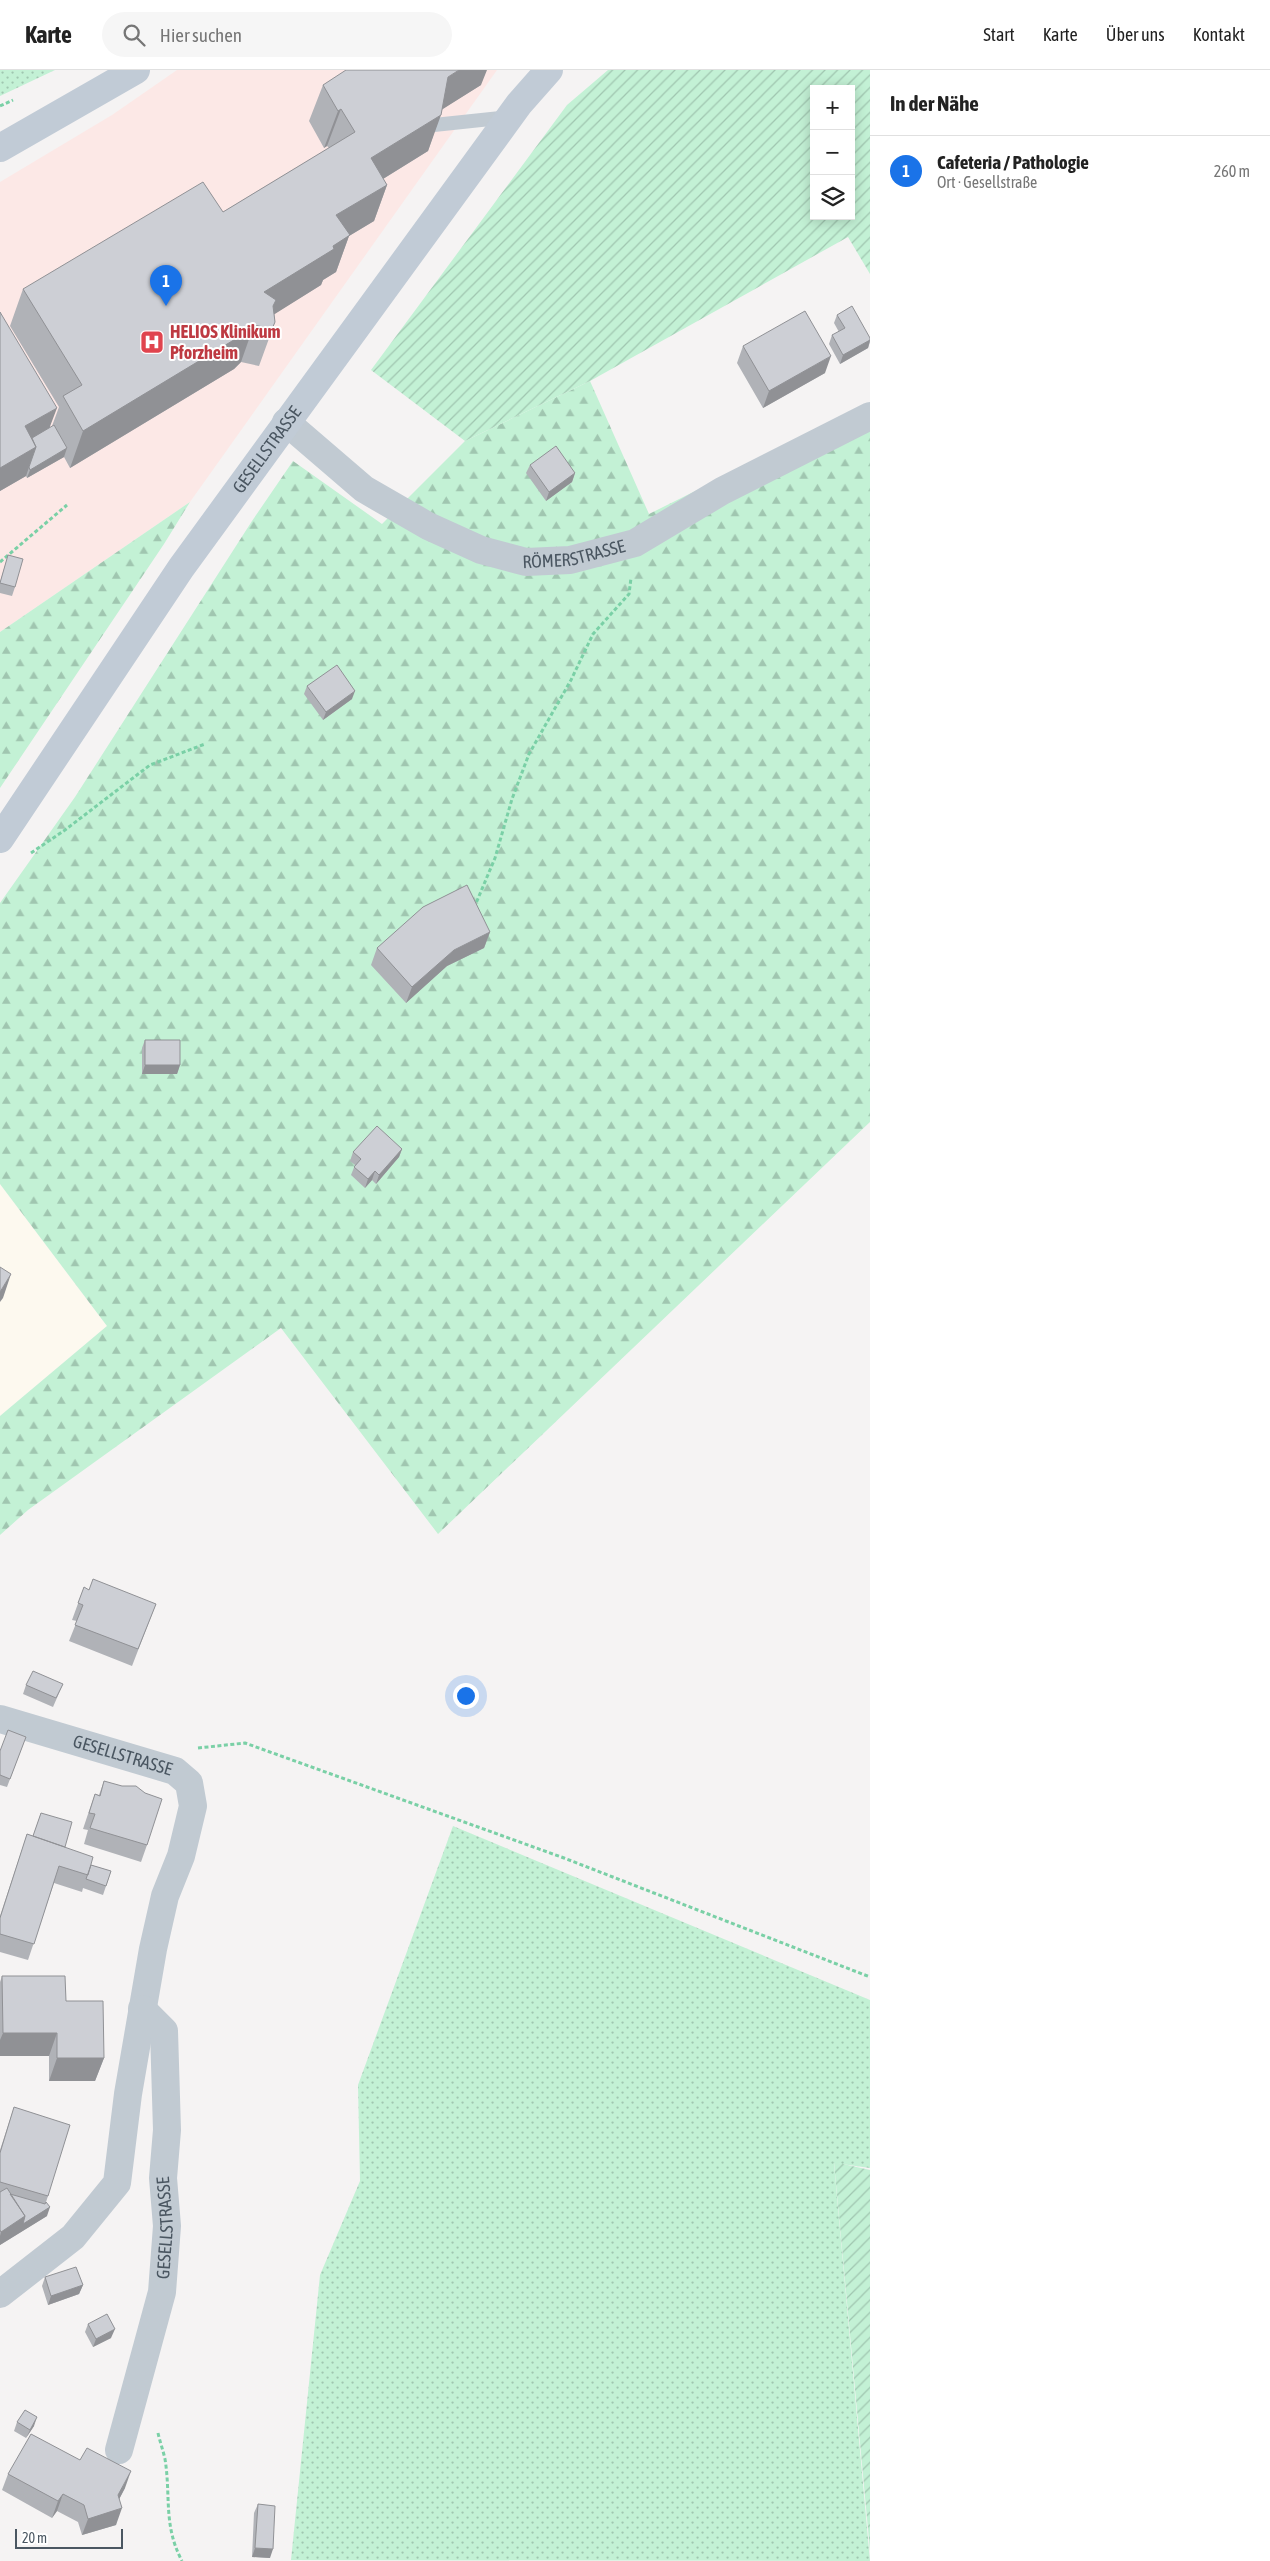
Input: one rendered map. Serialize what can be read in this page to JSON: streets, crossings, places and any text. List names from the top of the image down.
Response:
{
  "streets": {
    "street": ["GESELLSTRASSE", "RÖMERSTRASSE"]
  },
  "crossings": [
    ["GESELLSTRASSE", "RÖMERSTRASSE"]
  ],
  "places": {
    "hospital": ["HELIOS Klinikum Pforzheim"]
  },
  "scale_bar": "20 m",
  "page": {
    "header": "Karte",
    "search": "Hier suchen",
    "nav": [
      "Start",
      "Karte",
      "Über uns",
      "Kontakt"
    ],
    "heading": "In der Nähe",
    "map_buttons": ["+", "−"],
    "list": [
      {
        "mark": "1",
        "name": "Cafeteria / Pathologie",
        "note": "Ort · Gesellstraße",
        "value": "260 m"
      }
    ],
    "pins": "1",
    "scale": "20 m"
  }
}
